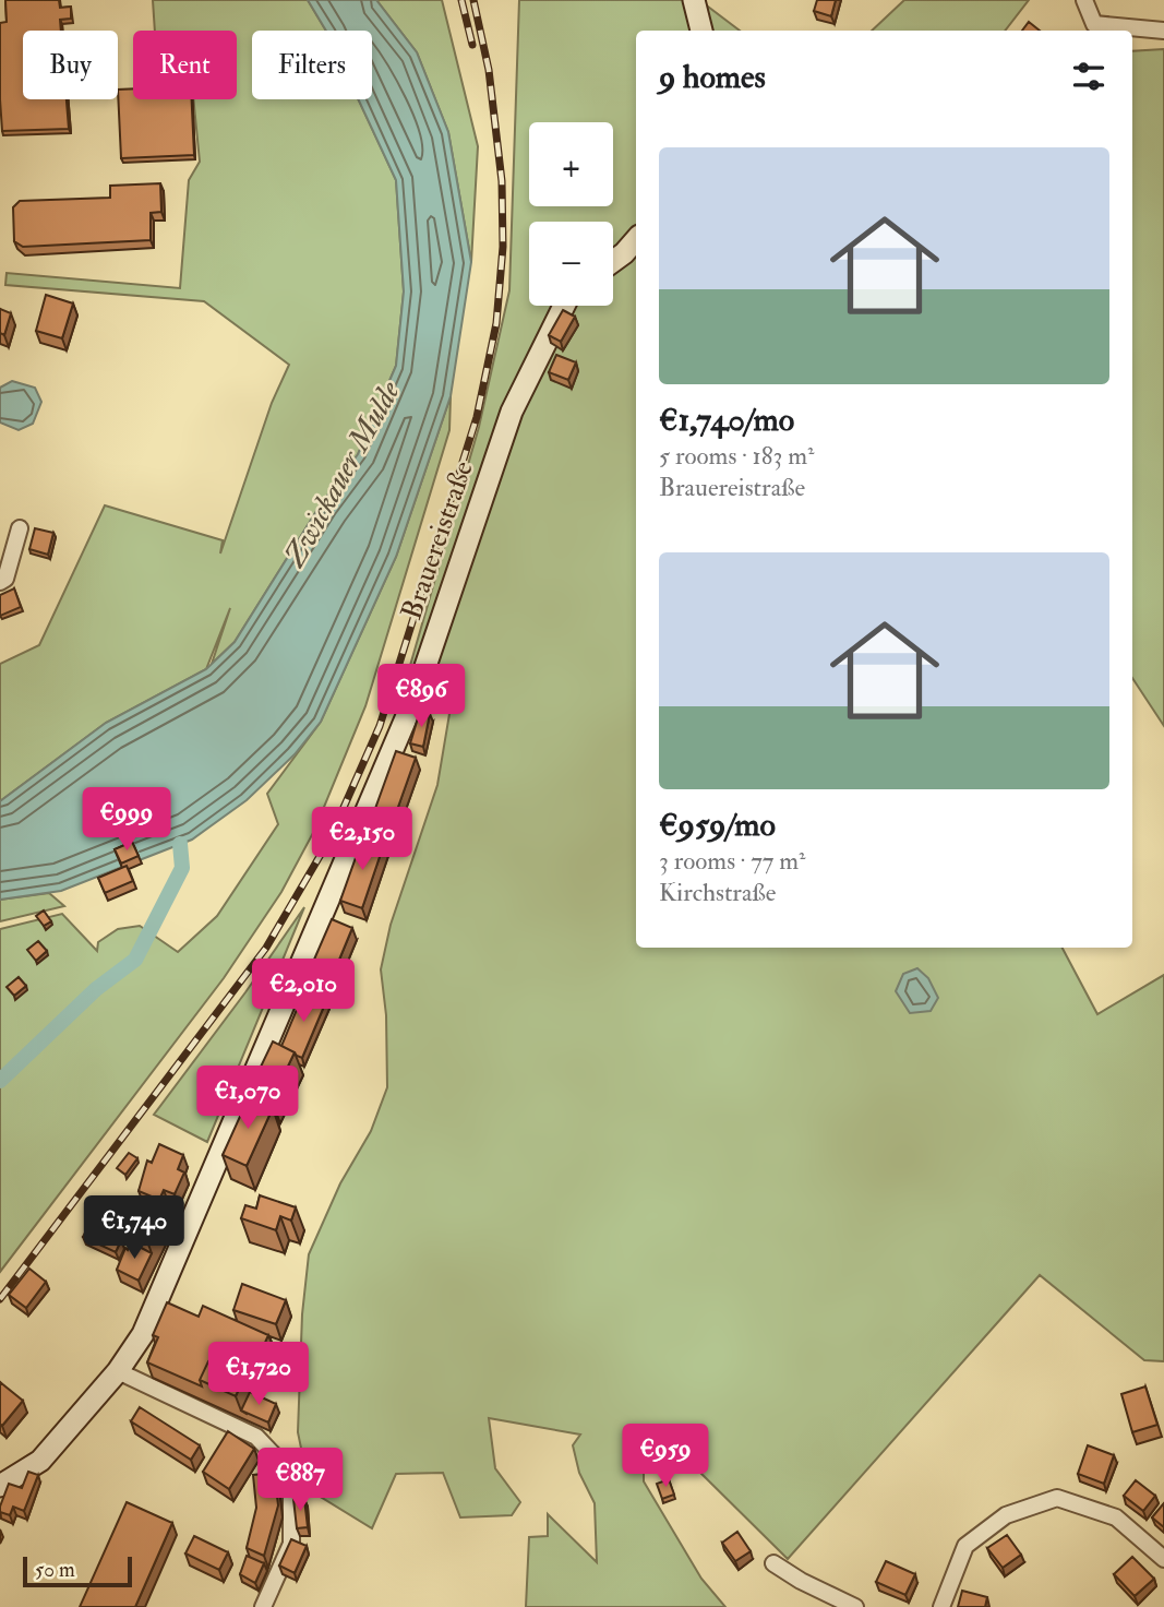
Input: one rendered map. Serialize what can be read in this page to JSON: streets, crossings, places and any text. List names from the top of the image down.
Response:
{
  "streets": {
    "street": ["Brauereistraße"]
  },
  "water": ["Zwickauer Mulde"],
  "scale_bar": "50 m",
  "page": {
    "chip": ["Buy", "Rent", "Filters"],
    "heading": "9 homes",
    "map_buttons": ["+", "−"],
    "list": [
      {
        "name": "€1,740/mo",
        "note": "5 rooms · 183 m² · Brauereistraße"
      },
      {
        "name": "€959/mo",
        "note": "3 rooms · 77 m² · Kirchstraße"
      }
    ],
    "price": [
      "€896",
      "€999",
      "€2,150",
      "€2,010",
      "€1,070",
      "€1,740",
      "€1,720",
      "€959",
      "€887"
    ],
    "scale": "50 m"
  }
}
